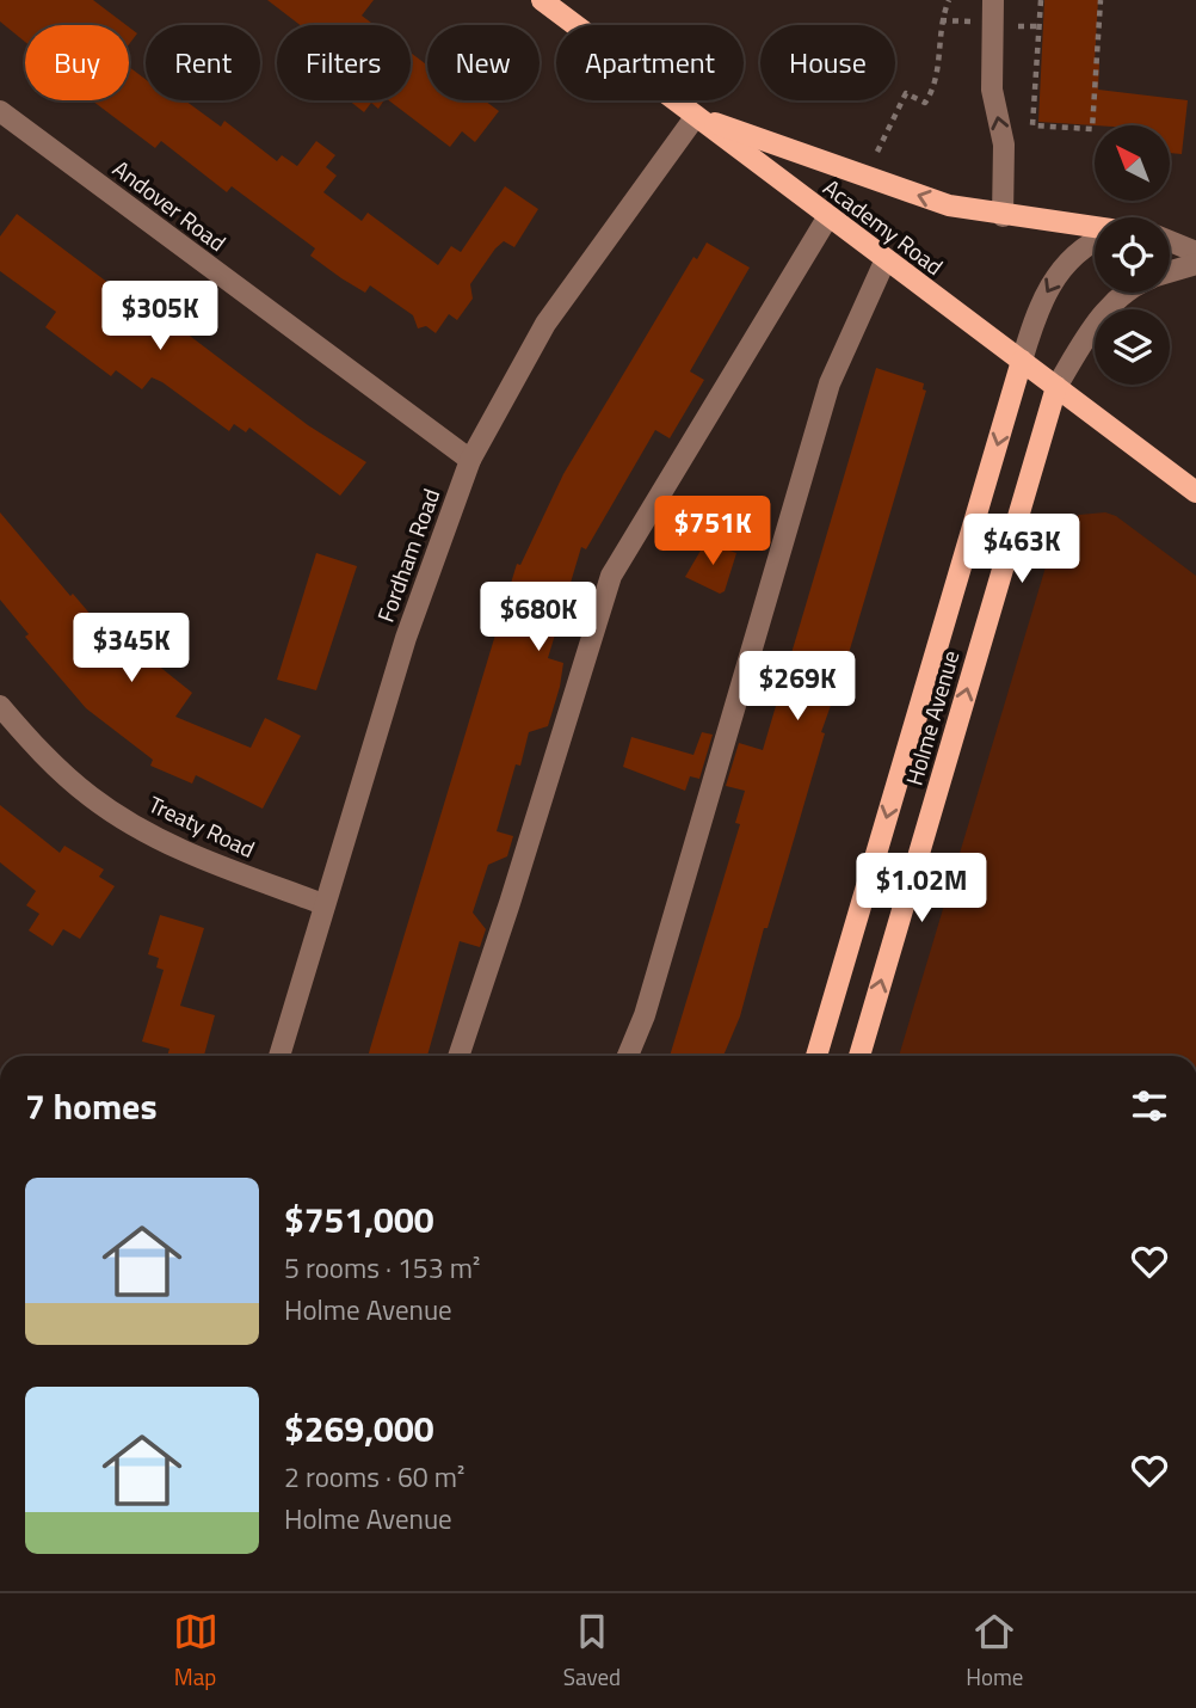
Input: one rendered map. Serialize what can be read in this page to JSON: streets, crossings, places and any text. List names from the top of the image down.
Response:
{
  "streets": {
    "main road": ["Academy Road", "Holme Avenue"],
    "street": ["Andover Road", "Fordham Road", "Treaty Road"]
  },
  "crossings": [
    ["Andover Road", "Fordham Road"],
    ["Academy Road", "Fordham Road"],
    ["Academy Road", "Holme Avenue"],
    ["Fordham Road", "Treaty Road"]
  ],
  "north": "top left",
  "page": {
    "chip": [
      "Buy",
      "Rent",
      "Filters",
      "New",
      "Apartment",
      "House"
    ],
    "price": [
      "$305K",
      "$751K",
      "$463K",
      "$680K",
      "$345K",
      "$269K",
      "$1.02M"
    ],
    "heading": "7 homes",
    "list": [
      {
        "name": "$751,000",
        "note": "5 rooms · 153 m² · Holme Avenue"
      },
      {
        "name": "$269,000",
        "note": "2 rooms · 60 m² · Holme Avenue"
      }
    ],
    "tabs": ["Map", "Saved", "Home"]
  }
}
